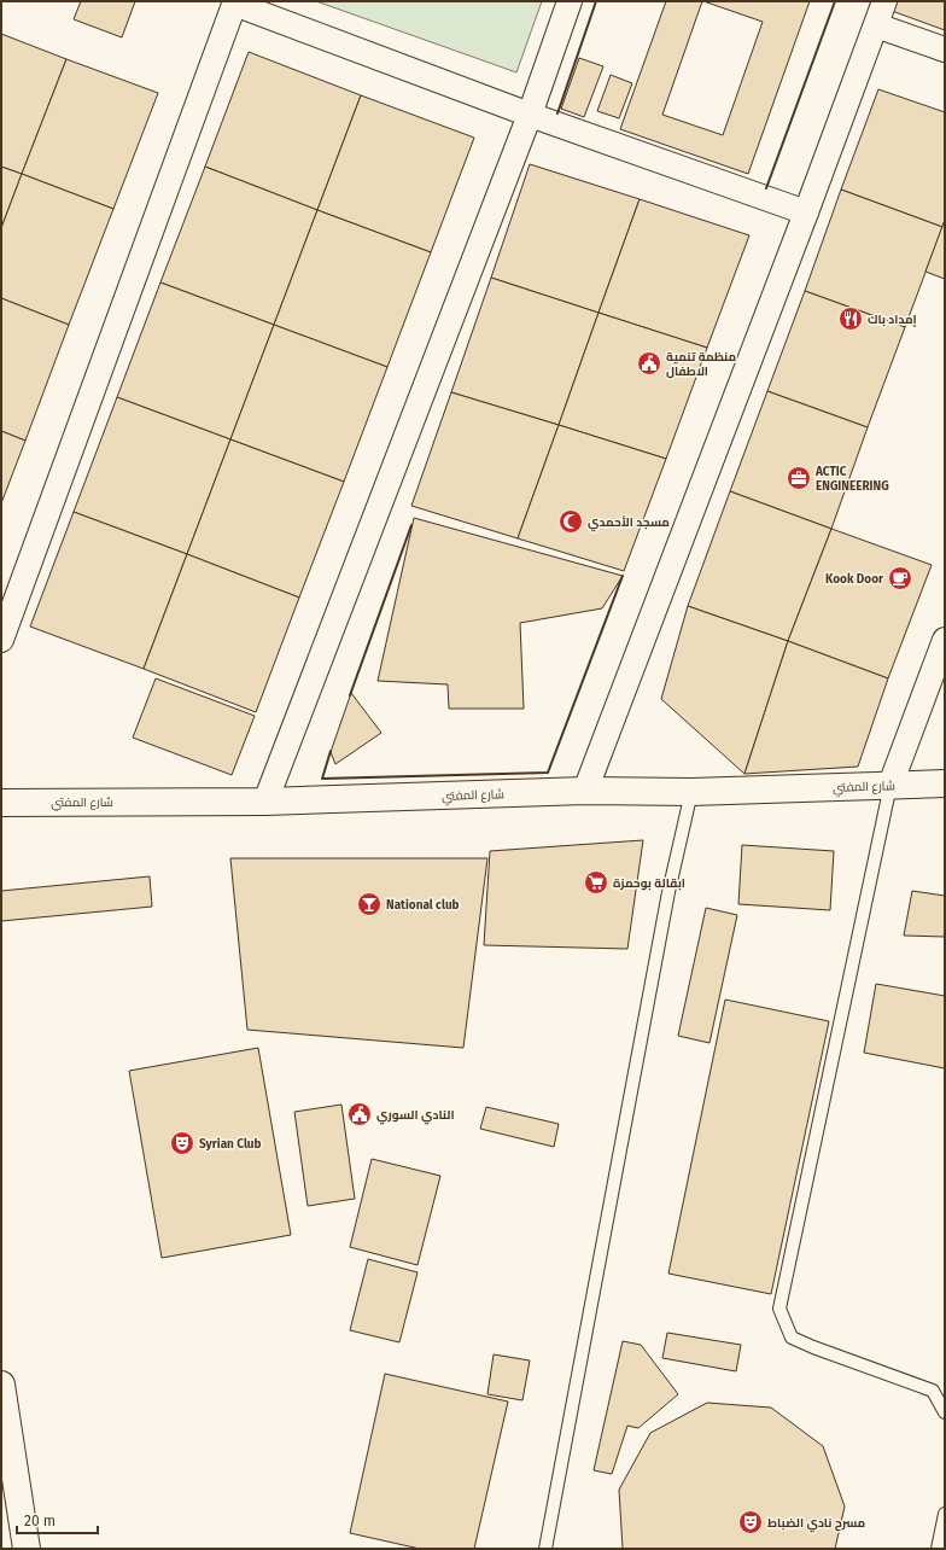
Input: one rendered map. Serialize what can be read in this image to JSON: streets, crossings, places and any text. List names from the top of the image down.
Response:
{
  "streets": {
    "street": ["شارع المفتي"]
  },
  "places": {
    "restaurant": ["إمداد باك"],
    "public building": ["منظمة تنمية الاطفال", "النادي السوري"],
    "office": ["ACTIC ENGINEERING"],
    "mosque": ["مسجد الأحمدي"],
    "cafe": ["Kook Door"],
    "supermarket": ["ابقالة بوحمزة"],
    "bar": ["National club"],
    "theatre": ["Syrian Club", "مسرح نادي الضباط"]
  },
  "scale_bar": "20 m"
}
